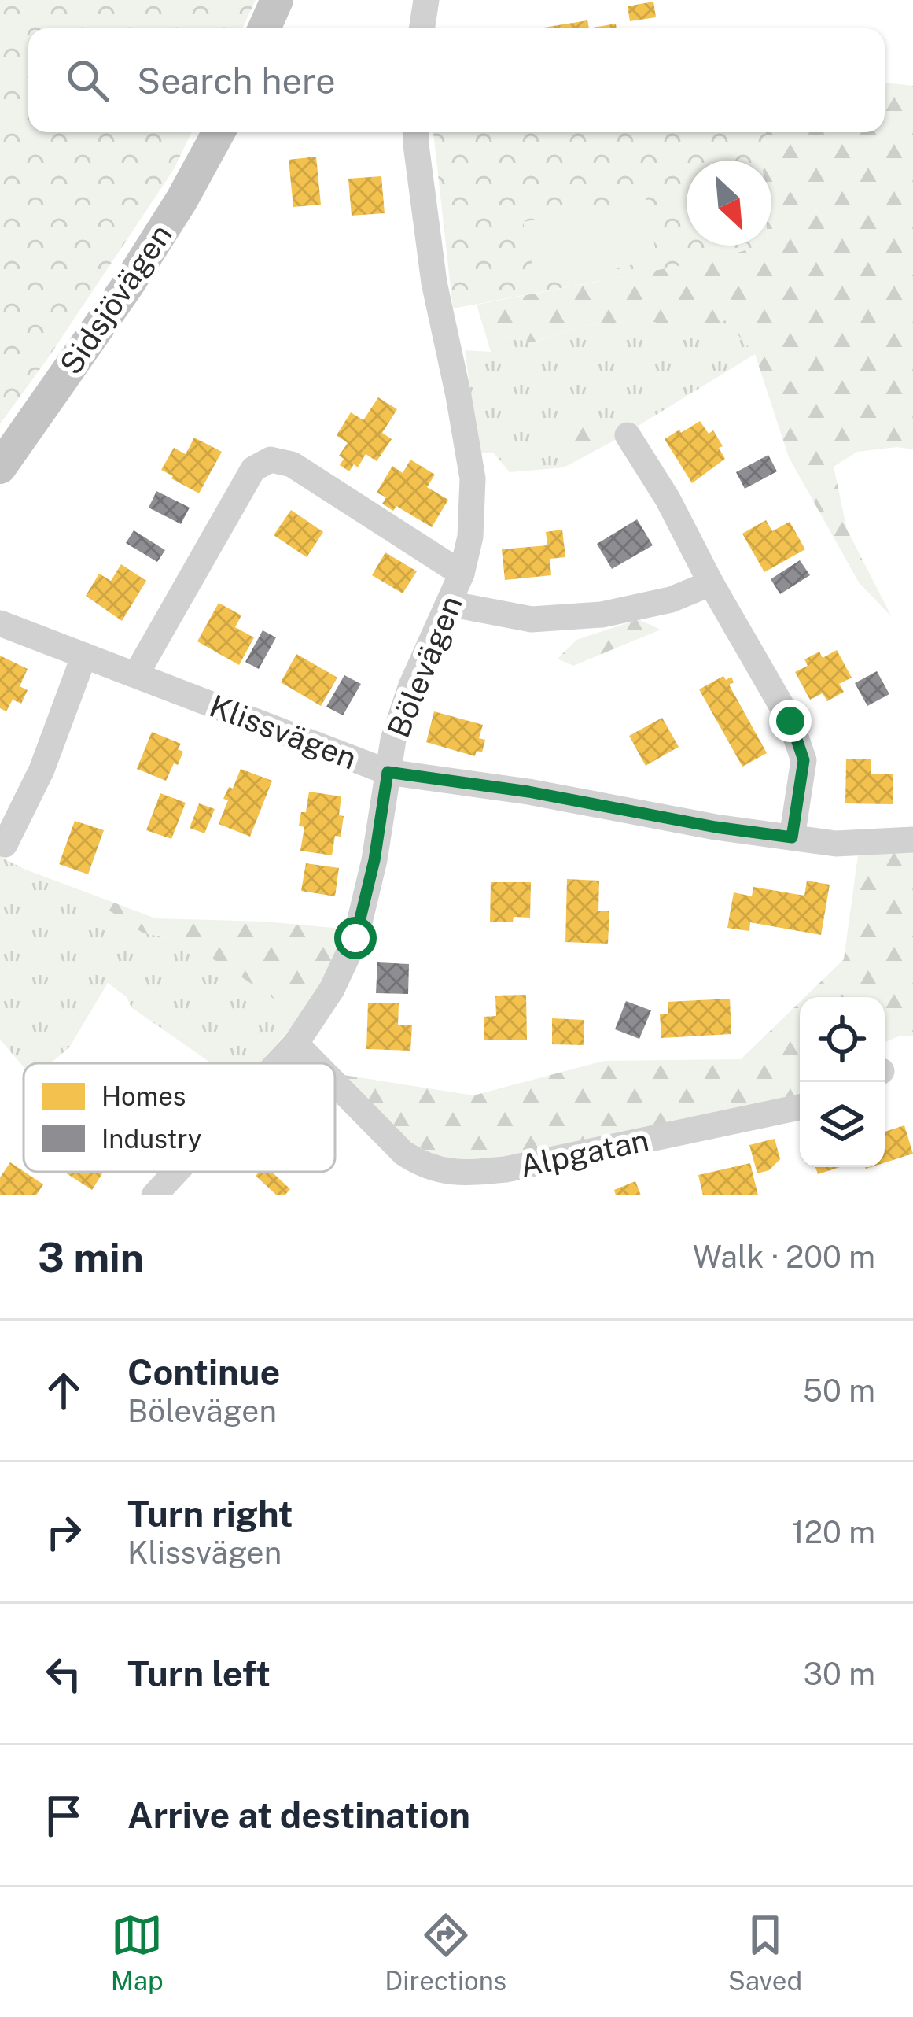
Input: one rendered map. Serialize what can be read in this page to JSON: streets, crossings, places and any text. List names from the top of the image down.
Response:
{
  "streets": {
    "main road": ["Sidsjövägen"],
    "street": ["Bölevägen", "Klissvägen", "Alpgatan"]
  },
  "crossings": [
    ["Bölevägen", "Klissvägen"],
    ["Bölevägen", "Alpgatan"]
  ],
  "legend": ["Homes", "Industry"],
  "north": "bottom right",
  "page": {
    "search": "Search here",
    "heading": ["3 min", "Walk · 200 m"],
    "list": [
      ["Continue", "Bölevägen", "50 m"],
      ["Turn right", "Klissvägen", "120 m"],
      ["Turn left", "30 m"],
      "Arrive at destination"
    ],
    "nav": ["Map", "Directions", "Saved"]
  }
}
